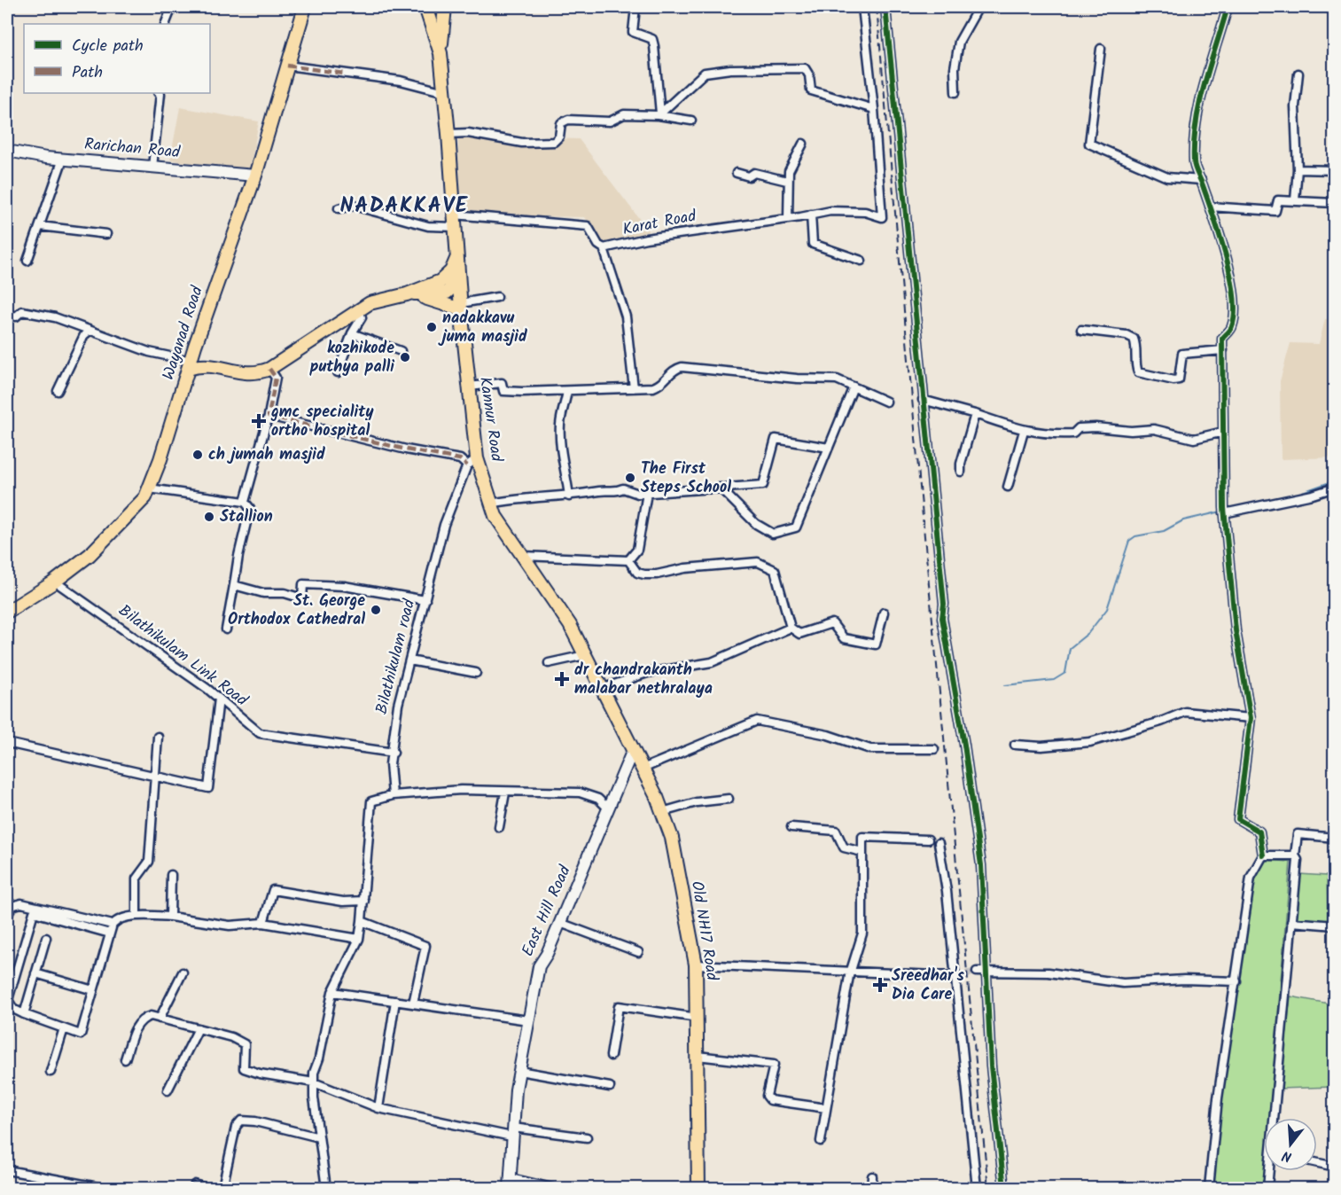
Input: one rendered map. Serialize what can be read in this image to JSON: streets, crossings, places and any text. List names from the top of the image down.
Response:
{
  "streets": {
    "main road": ["Wayanad Road", "Kannur Road", "Old NH17 Road"],
    "street": [
      "Rarichan Road",
      "Karat Road",
      "Bilathikulam Link Road",
      "Bilathikulam road",
      "East Hill Road"
    ]
  },
  "crossings": [
    ["Rarichan Road", "Wayanad Road"],
    ["Karat Road", "Kannur Road"],
    ["Wayanad Road", "Bilathikulam Link Road"],
    ["Kannur Road", "Bilathikulam road"],
    ["Kannur Road", "East Hill Road"],
    ["Kannur Road", "Old NH17 Road"],
    ["Bilathikulam Link Road", "Bilathikulam road"],
    ["East Hill Road", "Old NH17 Road"]
  ],
  "districts": ["NADAKKAVE"],
  "places": {
    "other": [
      "nadakkavu juma masjid",
      "kozhikode puthya palli",
      "ch jumah masjid",
      "The First Steps School",
      "Stallion",
      "St. George Orthodox Cathedral"
    ],
    "health": ["gmc speciality ortho hospital", "dr chandrakanth malabar nethralaya", "Sreedhar's Dia Care"]
  },
  "legend": ["Cycle path", "Path"],
  "north": "bottom"
}
